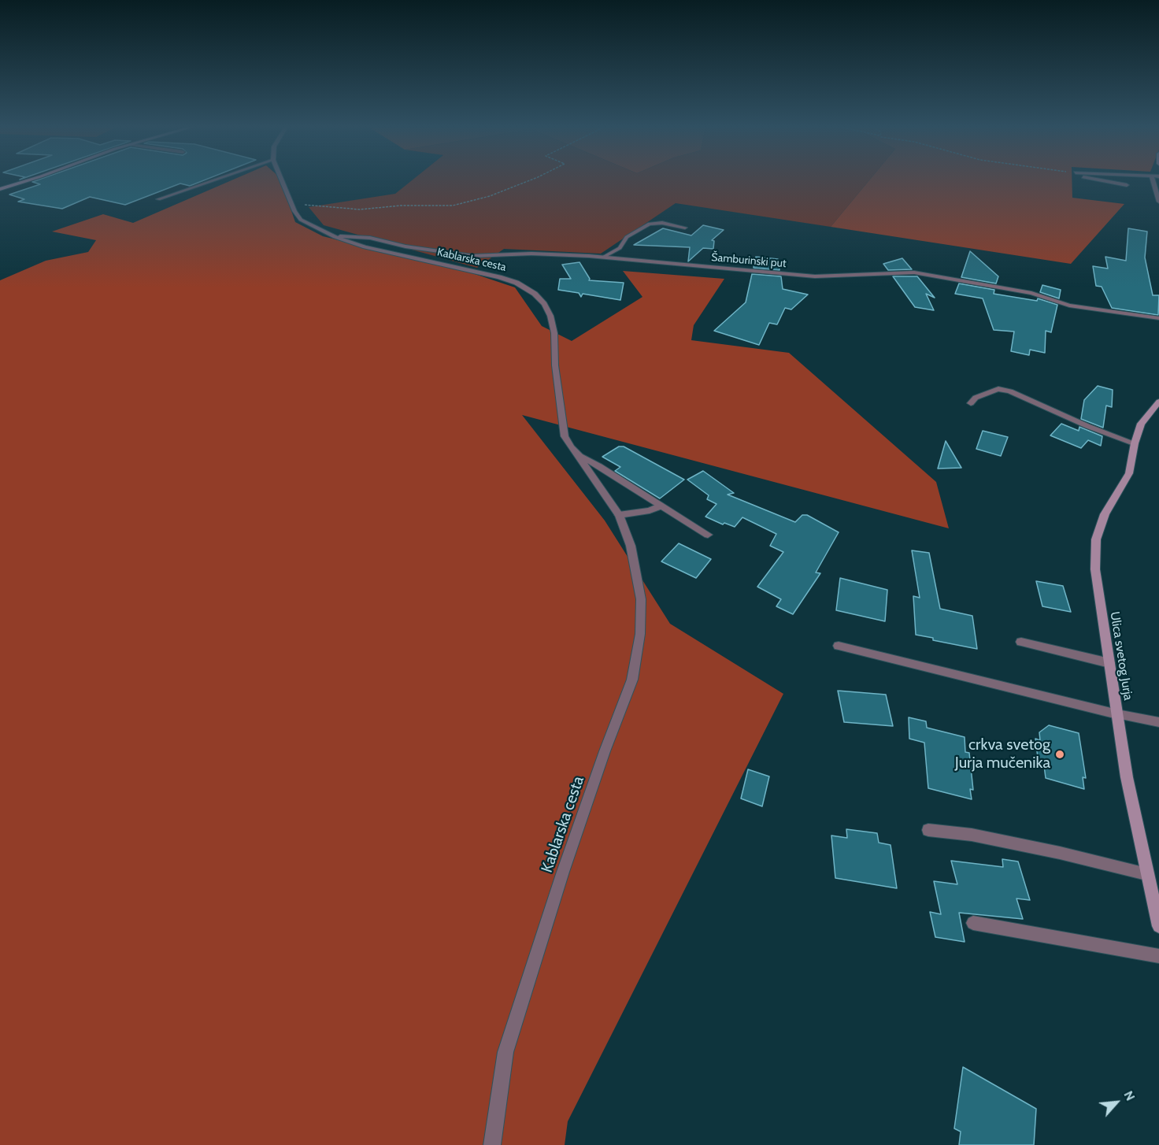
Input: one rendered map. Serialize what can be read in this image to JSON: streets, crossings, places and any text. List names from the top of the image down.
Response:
{
  "streets": {
    "main road": ["Ulica svetog Jurja"],
    "street": ["Kablarska cesta", "Šamburinski put"]
  },
  "crossings": [
    ["Kablarska cesta", "Šamburinski put"]
  ],
  "places": ["crkva svetog Jurja mučenika"],
  "north": "top right"
}
